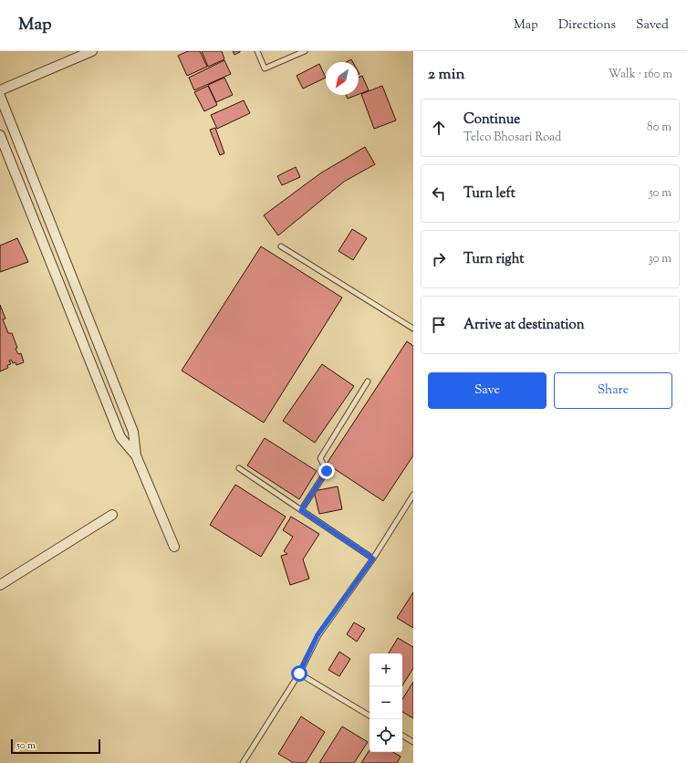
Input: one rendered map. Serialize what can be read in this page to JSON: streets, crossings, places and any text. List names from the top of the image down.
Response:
{
  "scale_bar": "50 m",
  "north": "bottom left",
  "page": {
    "header": "Map",
    "nav": ["Map", "Directions", "Saved"],
    "heading": ["2 min", "Walk · 160 m"],
    "list": [
      ["Continue", "Telco Bhosari Road", "80 m"],
      ["Turn left", "50 m"],
      ["Turn right", "30 m"],
      "Arrive at destination"
    ],
    "buttons": ["Save", "Share"],
    "map_buttons": ["+", "−"],
    "scale": "50 m"
  }
}
